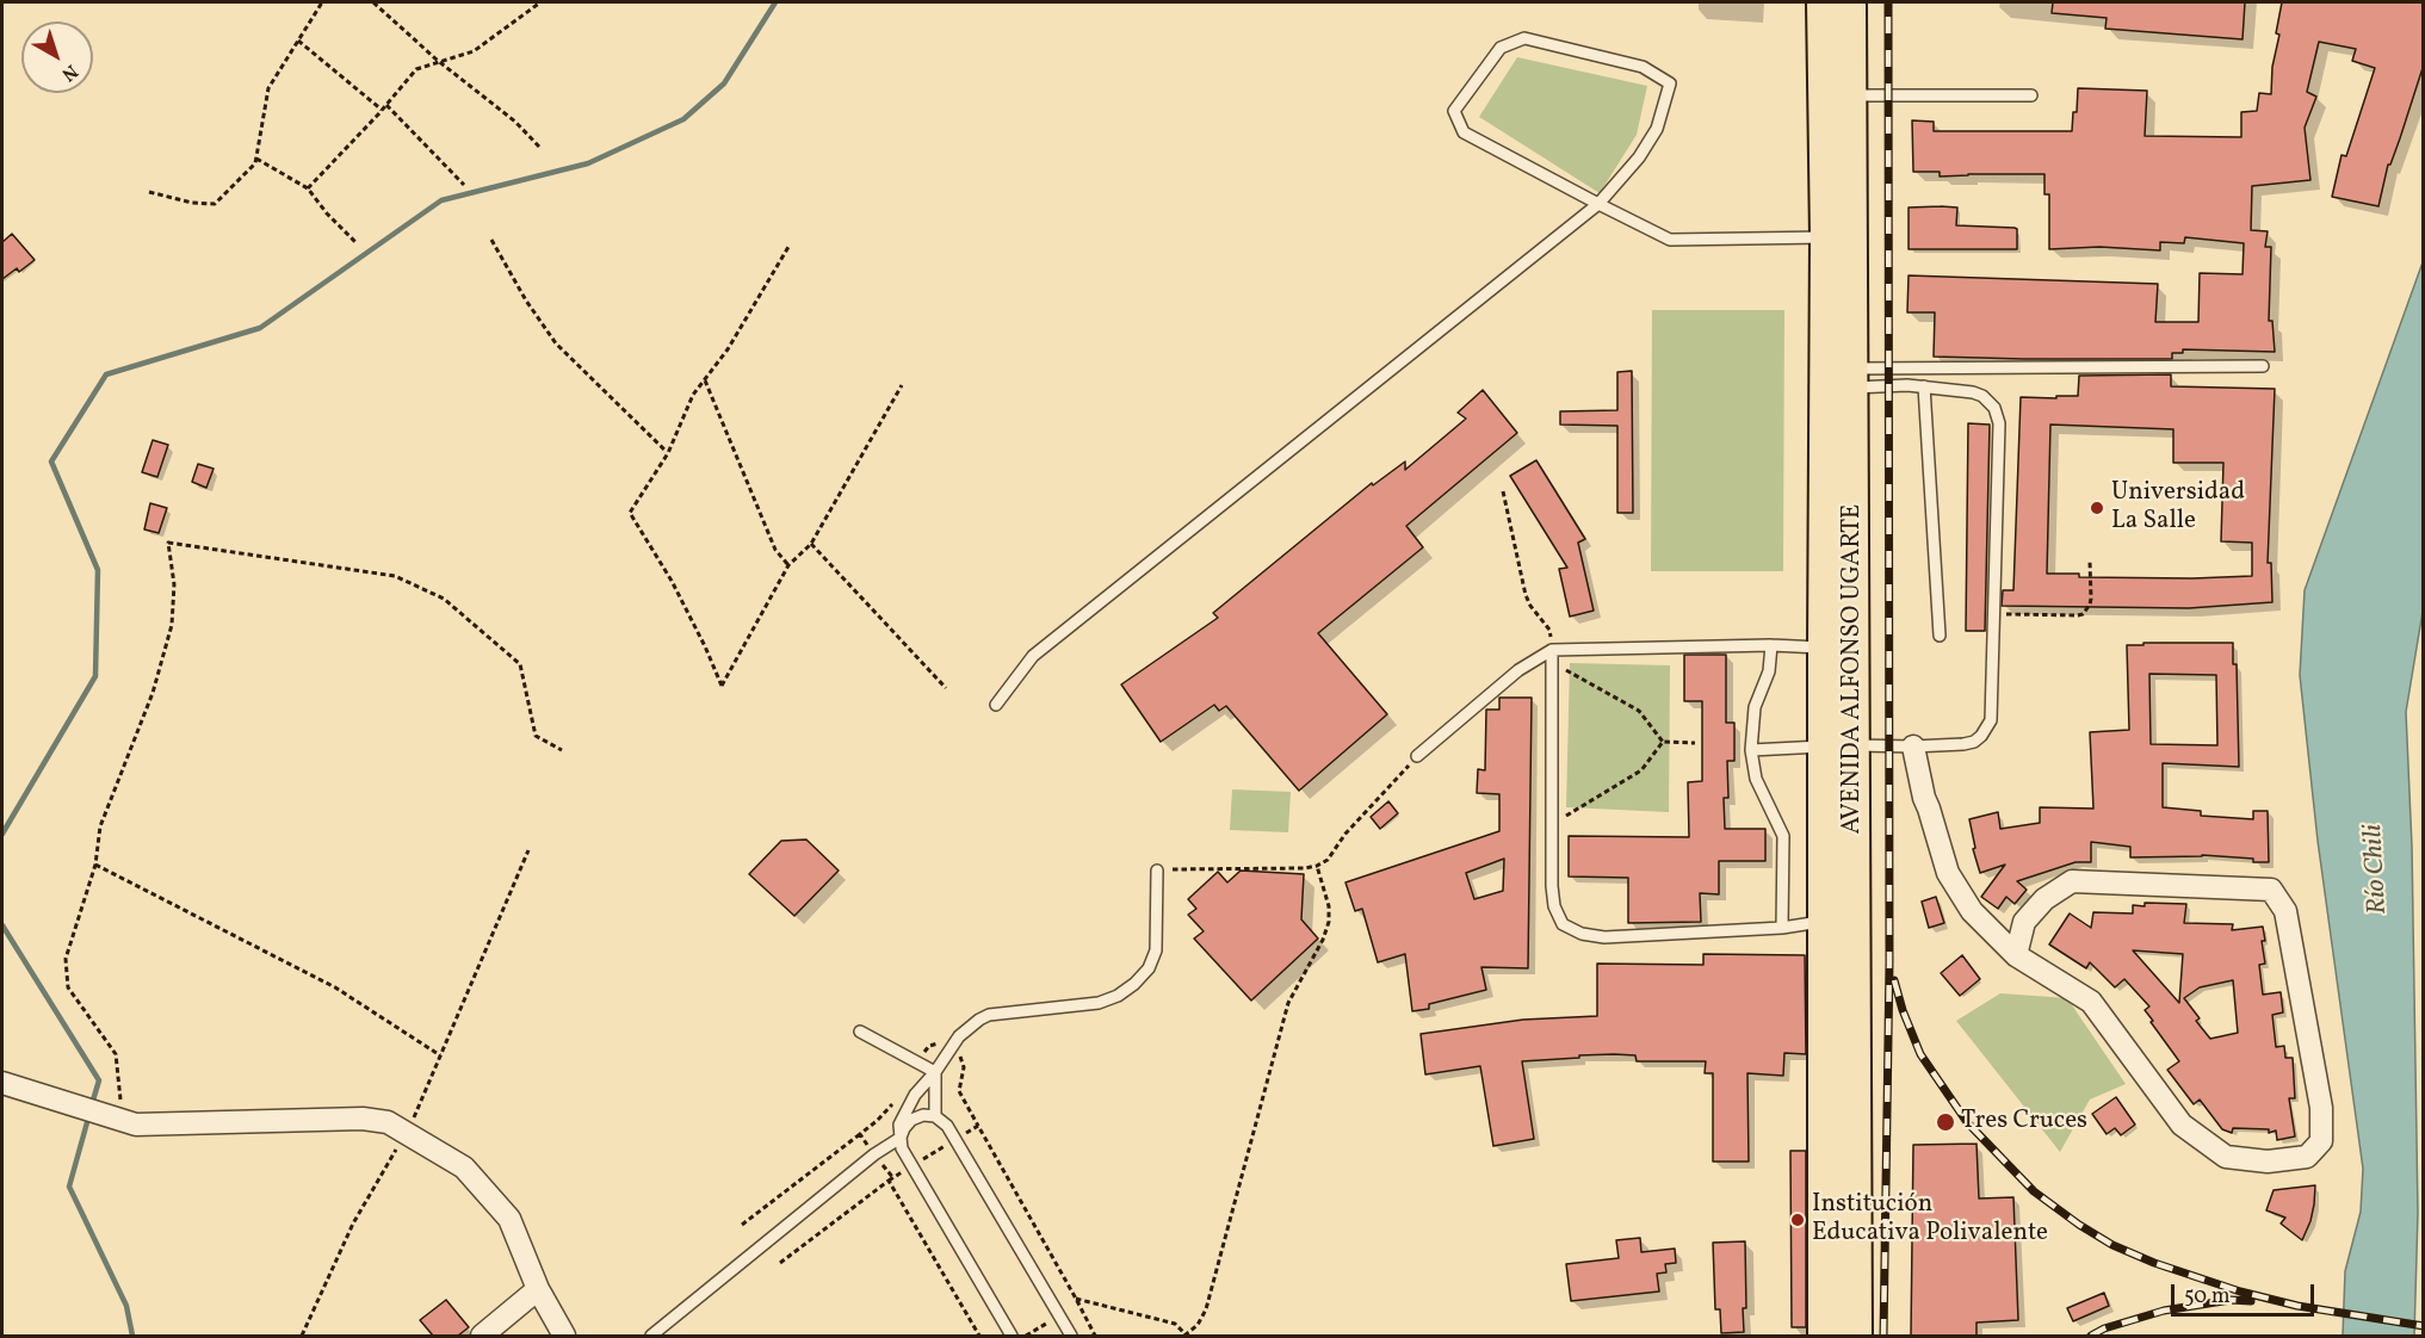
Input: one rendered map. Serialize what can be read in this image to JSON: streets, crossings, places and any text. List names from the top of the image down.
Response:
{
  "streets": {
    "main road": ["AVENIDA ALFONSO UGARTE"]
  },
  "water": ["Río Chili"],
  "places": ["Universidad La Salle", "Tres Cruces", "Institución Educativa Polivalente"],
  "scale_bar": "50 m",
  "north": "bottom right"
}
